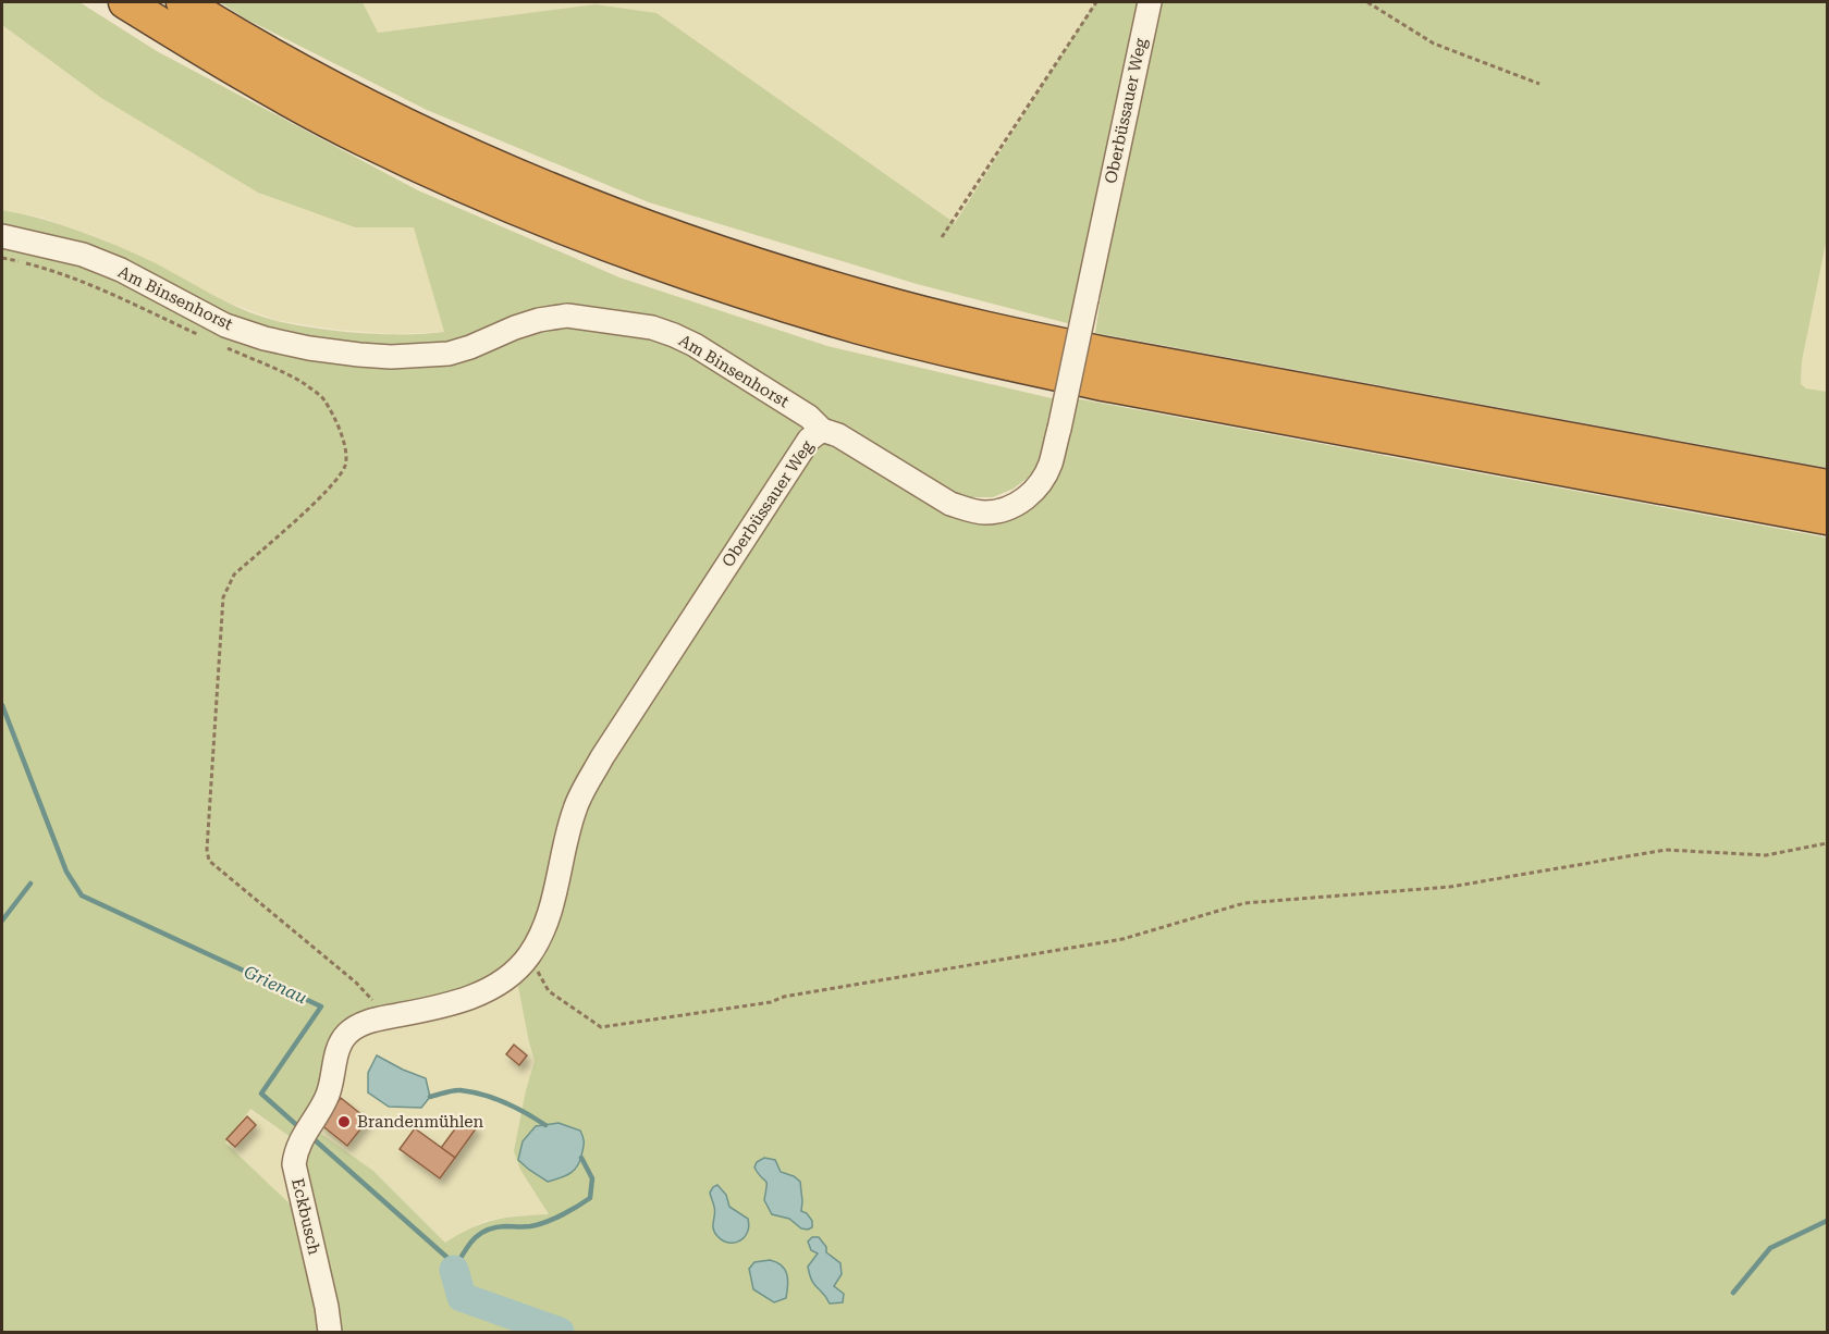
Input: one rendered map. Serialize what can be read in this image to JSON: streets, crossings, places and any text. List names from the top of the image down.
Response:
{
  "streets": {
    "street": ["Oberbüssauer Weg", "Am Binsenhorst", "Eckbusch"]
  },
  "crossings": [
    ["Oberbüssauer Weg", "Am Binsenhorst"],
    ["Oberbüssauer Weg", "Eckbusch"]
  ],
  "water": ["Grienau"],
  "places": ["Brandenmühlen"]
}
